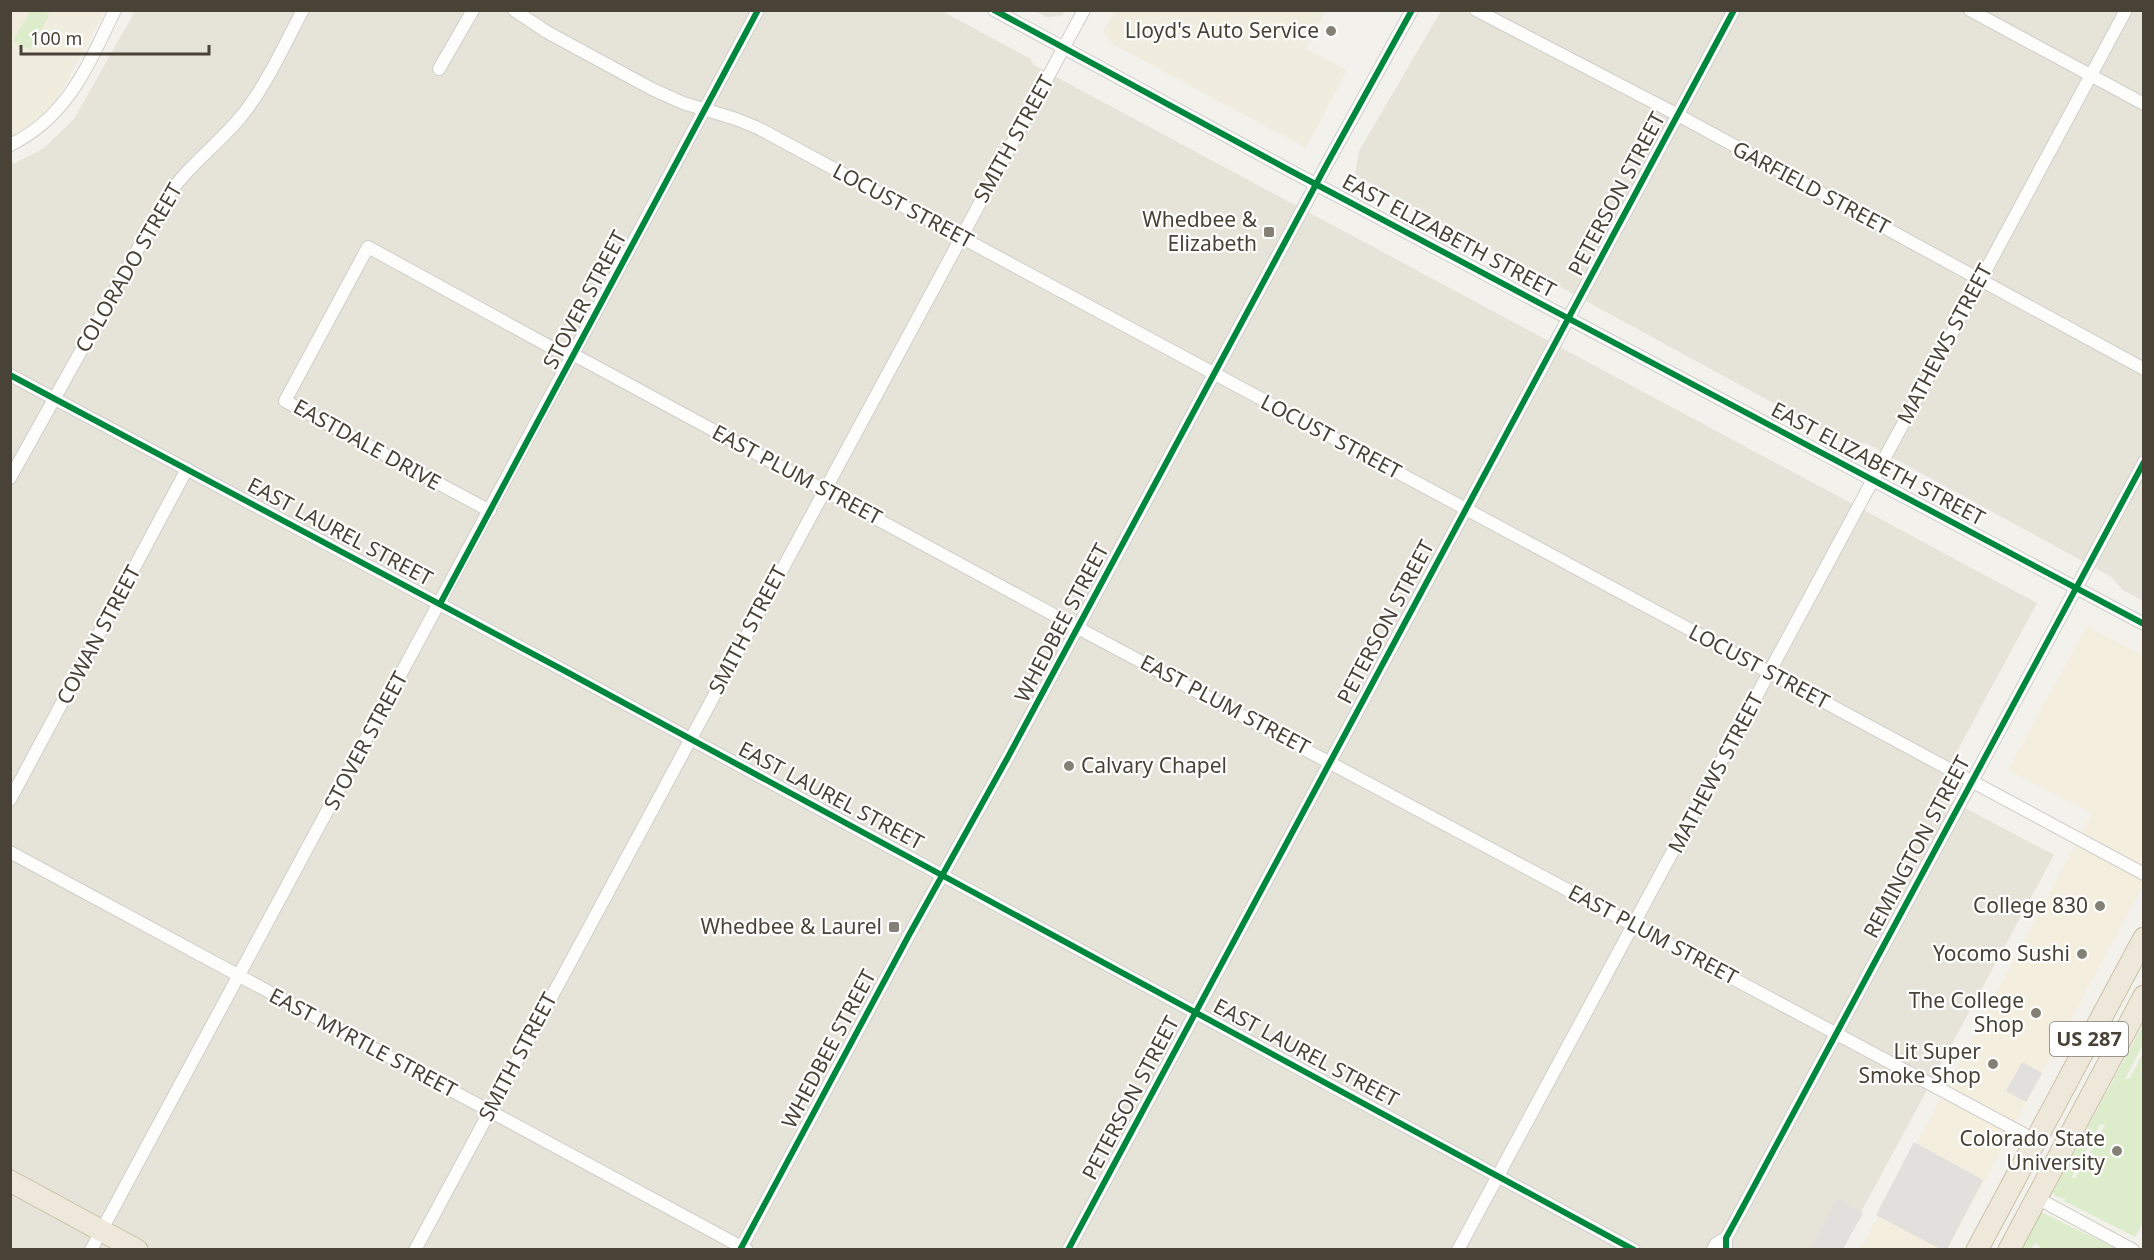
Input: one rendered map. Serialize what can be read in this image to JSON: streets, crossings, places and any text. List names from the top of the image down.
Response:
{
  "streets": {
    "highway": ["US 287"],
    "street": [
      "SMITH STREET",
      "GARFIELD STREET",
      "PETERSON STREET",
      "LOCUST STREET",
      "EAST ELIZABETH STREET",
      "COLORADO STREET",
      "STOVER STREET",
      "MATHEWS STREET",
      "EASTDALE DRIVE",
      "EAST PLUM STREET",
      "EAST LAUREL STREET",
      "WHEDBEE STREET",
      "COWAN STREET",
      "REMINGTON STREET",
      "EAST MYRTLE STREET"
    ]
  },
  "crossings": [
    ["SMITH STREET", "LOCUST STREET"],
    ["SMITH STREET", "EAST ELIZABETH STREET"],
    ["SMITH STREET", "EAST PLUM STREET"],
    ["SMITH STREET", "EAST LAUREL STREET"],
    ["SMITH STREET", "EAST MYRTLE STREET"],
    ["GARFIELD STREET", "PETERSON STREET"],
    ["GARFIELD STREET", "MATHEWS STREET"],
    ["PETERSON STREET", "LOCUST STREET"],
    ["PETERSON STREET", "EAST ELIZABETH STREET"],
    ["PETERSON STREET", "EAST PLUM STREET"],
    ["PETERSON STREET", "EAST LAUREL STREET"],
    ["LOCUST STREET", "STOVER STREET"],
    ["LOCUST STREET", "MATHEWS STREET"],
    ["LOCUST STREET", "WHEDBEE STREET"],
    ["LOCUST STREET", "REMINGTON STREET"],
    ["EAST ELIZABETH STREET", "MATHEWS STREET"],
    ["EAST ELIZABETH STREET", "WHEDBEE STREET"],
    ["EAST ELIZABETH STREET", "REMINGTON STREET"],
    ["COLORADO STREET", "EAST LAUREL STREET"],
    ["STOVER STREET", "EASTDALE DRIVE"],
    ["STOVER STREET", "EAST PLUM STREET"],
    ["STOVER STREET", "EAST LAUREL STREET"],
    ["STOVER STREET", "EAST MYRTLE STREET"],
    ["MATHEWS STREET", "EAST PLUM STREET"],
    ["MATHEWS STREET", "EAST LAUREL STREET"],
    ["EASTDALE DRIVE", "EAST PLUM STREET"],
    ["EAST PLUM STREET", "WHEDBEE STREET"],
    ["EAST PLUM STREET", "REMINGTON STREET"],
    ["EAST PLUM STREET", "US 287"],
    ["EAST LAUREL STREET", "WHEDBEE STREET"],
    ["EAST LAUREL STREET", "COWAN STREET"],
    ["WHEDBEE STREET", "EAST MYRTLE STREET"]
  ],
  "places": {
    "other": [
      "Lloyd's Auto Service",
      "Calvary Chapel",
      "College 830",
      "Yocomo Sushi",
      "The College Shop",
      "Lit Super Smoke Shop",
      "Colorado State University"
    ],
    "transit": ["Whedbee & Elizabeth", "Whedbee & Laurel"]
  },
  "scale_bar": "100 m"
}
